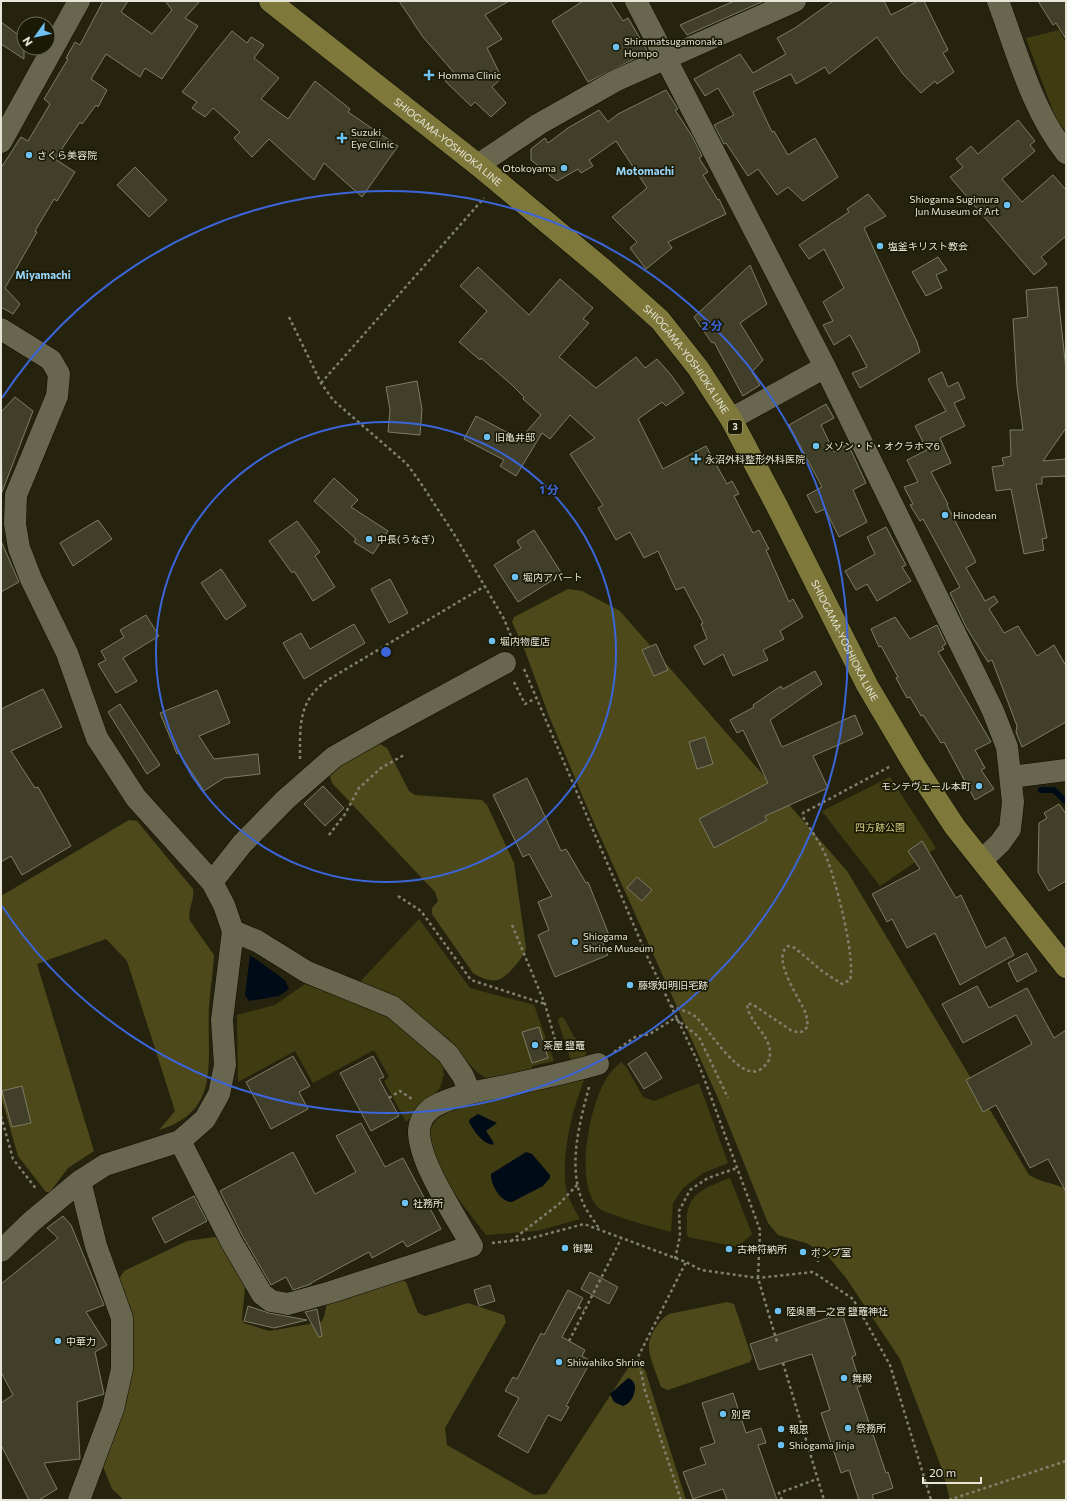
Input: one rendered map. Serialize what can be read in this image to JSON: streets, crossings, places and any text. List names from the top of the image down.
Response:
{
  "streets": {
    "main road": ["SHIOGAMA-YOSHIOKA LINE", "3"]
  },
  "districts": ["Motomachi", "Miyamachi"],
  "parks": ["四方跡公園"],
  "places": {
    "other": [
      "Shiramatsugamonaka Hompo",
      "さくら美容院",
      "Otokoyama",
      "Shiogama Sugimura Jun Museum of Art",
      "塩釜キリスト教会",
      "旧亀井邸",
      "メゾン・ド・オクラホマ6",
      "Hinodean",
      "中長(うなぎ)",
      "堀内アパート",
      "堀内物産店",
      "モンテヴェール本町",
      "Shiogama Shrine Museum",
      "藤塚知明旧宅跡",
      "茶屋 鹽竈",
      "社務所",
      "御製",
      "古神符納所",
      "ポンプ室",
      "陸奥國一之宮 鹽竈神社",
      "中華力",
      "Shiwahiko Shrine",
      "舞殿",
      "別宮",
      "祭務所",
      "報恩",
      "Shiogama Jinja"
    ],
    "health": ["Homma Clinic", "Suzuki Eye Clinic", "永沼外科整形外科医院"]
  },
  "scale_bar": "20 m",
  "north": "bottom left",
  "rings": ["2 分", "1 分"]
}
